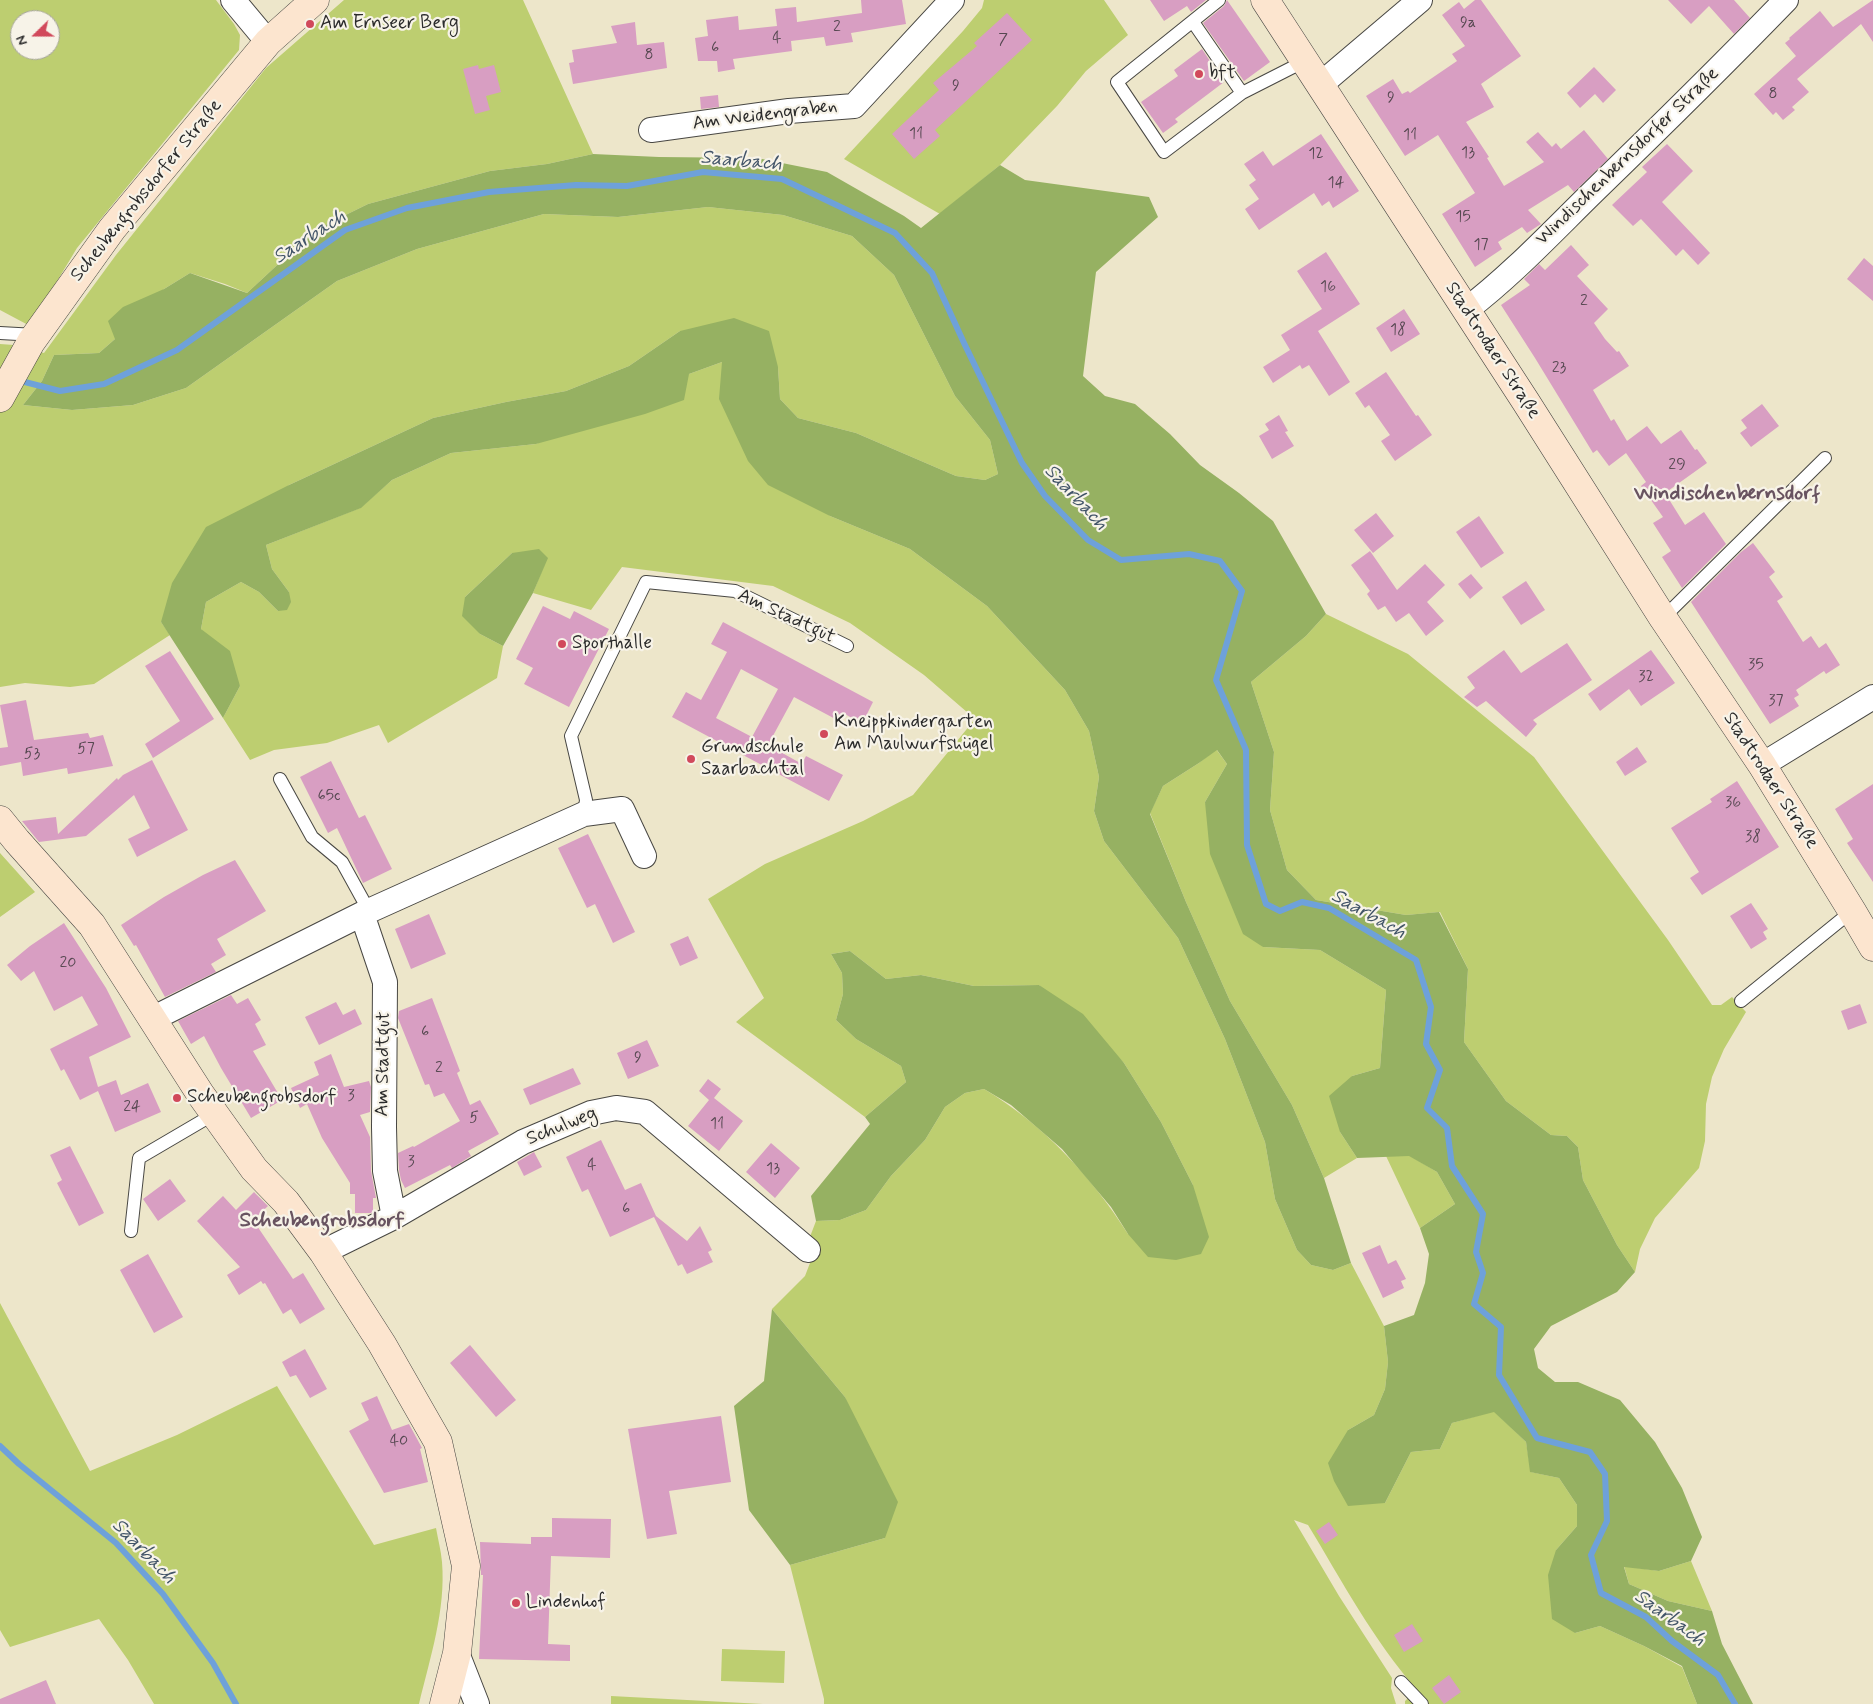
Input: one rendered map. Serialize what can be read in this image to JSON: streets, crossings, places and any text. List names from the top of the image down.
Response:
{
  "streets": {
    "main road": ["Scheubengrobsdorfer Straße", "Stadtrodaer Straße"],
    "street": [
      "Am Weidengraben",
      "Windischenbernsdorfer Straße",
      "Am Stadtgut",
      "Schulweg"
    ]
  },
  "crossings": [
    ["Windischenbernsdorfer Straße", "Stadtrodaer Straße"],
    ["Am Stadtgut", "Schulweg"]
  ],
  "districts": ["Windischenbernsdorf", "Scheubengrobsdorf"],
  "water": ["Saarbach"],
  "places": [
    "Am Ernseer Berg",
    "bft",
    "Sporthalle",
    "Kneippkindergarten Am Maulwurfshügel",
    "Grundschule Saarbachtal",
    "Scheubengrobsdorf",
    "Lindenhof"
  ],
  "house_numbers": [
    "9a",
    "2",
    "4",
    "7",
    "6",
    "8",
    "9",
    "8",
    "9",
    "11",
    "11",
    "13",
    "12",
    "14",
    "15",
    "17",
    "16",
    "2",
    "18",
    "23",
    "29",
    "35",
    "32",
    "37",
    "57",
    "53",
    "65c",
    "36",
    "38",
    "20",
    "6",
    "9",
    "2",
    "3",
    "24",
    "5",
    "11",
    "3",
    "4",
    "13",
    "6",
    "40"
  ],
  "north": "left"
}
